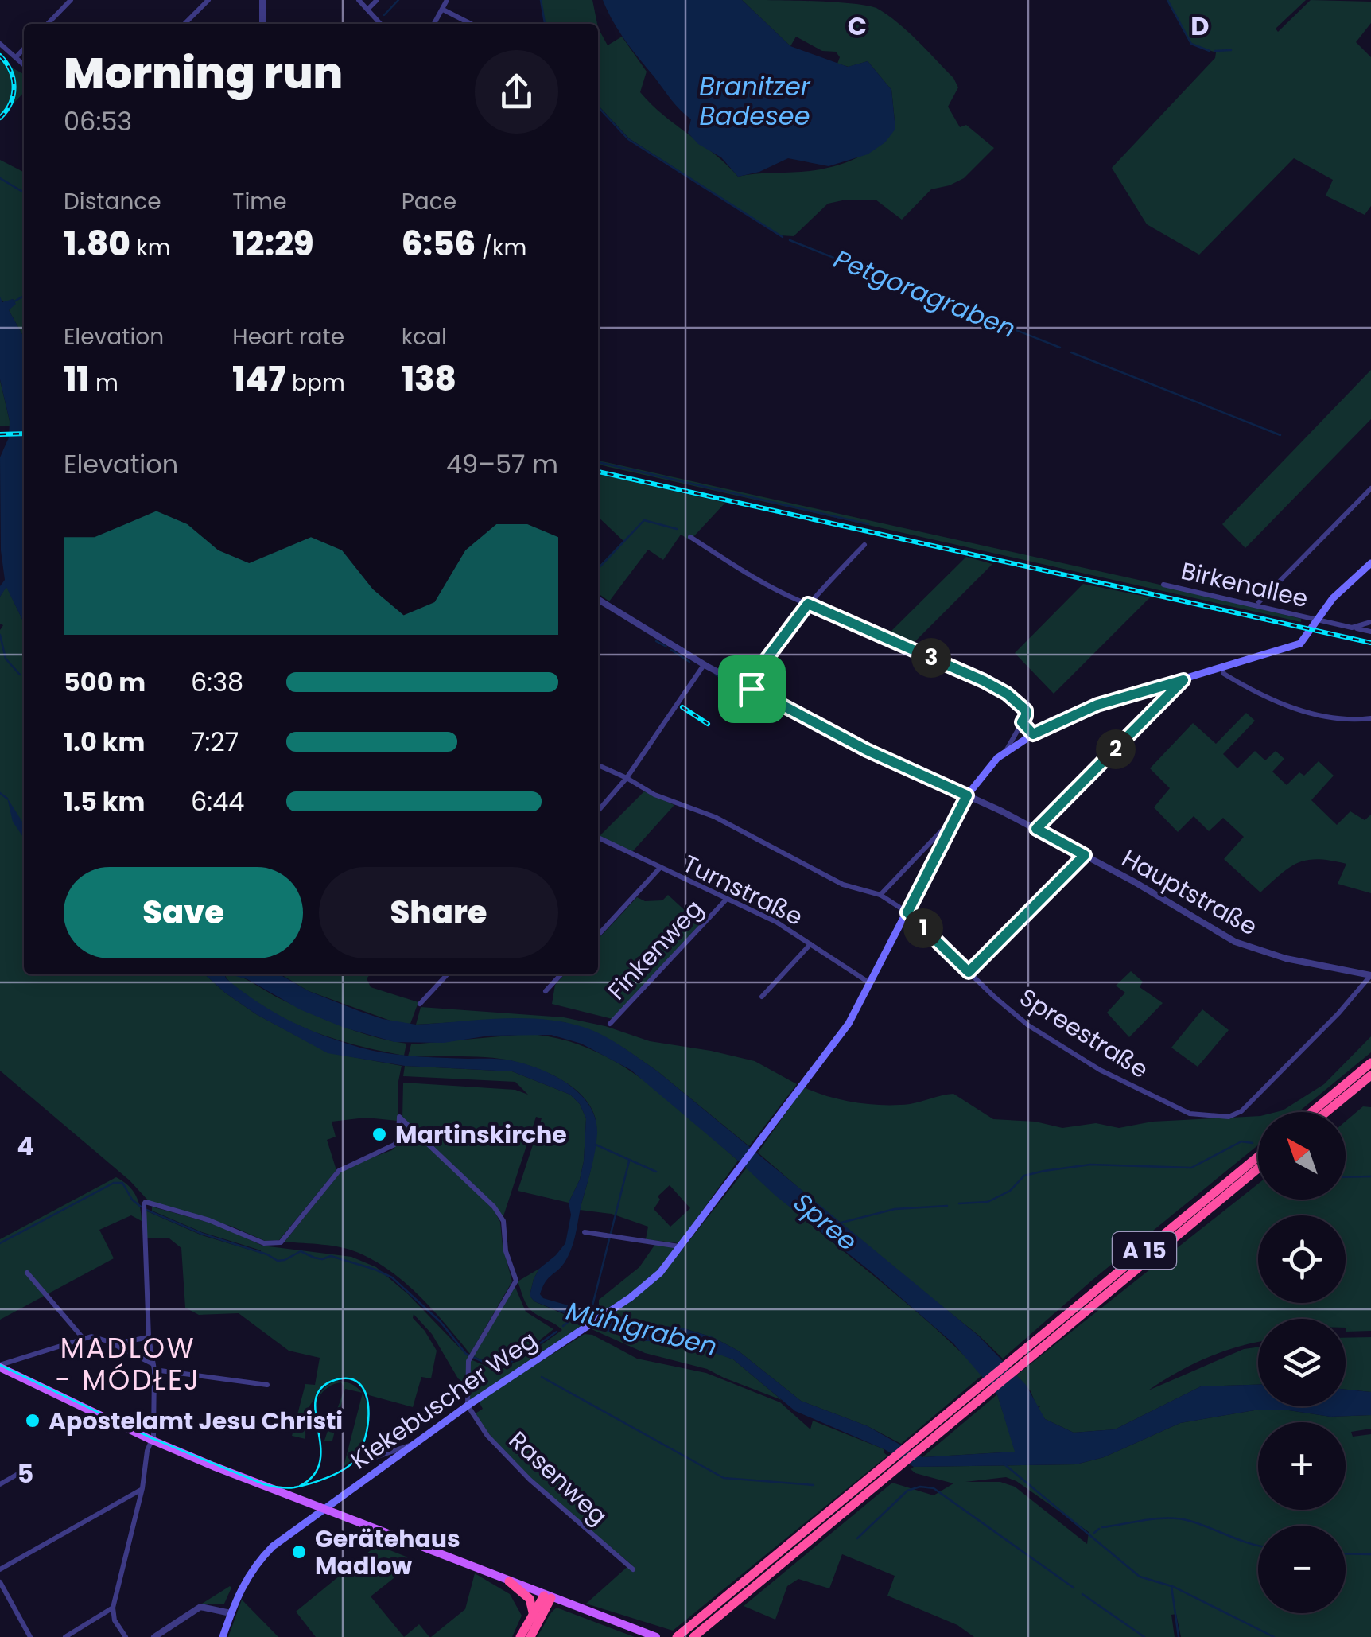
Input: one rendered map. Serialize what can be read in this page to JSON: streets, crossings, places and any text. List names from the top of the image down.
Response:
{
  "streets": {
    "highway": ["A 15"],
    "main road": ["Kiekebuscher Weg"],
    "street": [
      "Birkenallee",
      "Turnstraße",
      "Hauptstraße",
      "Finkenweg",
      "Spreestraße",
      "Rasenweg"
    ]
  },
  "crossings": [
    ["Birkenallee", "Kiekebuscher Weg"],
    ["Turnstraße", "Finkenweg"],
    ["Turnstraße", "Kiekebuscher Weg"],
    ["Hauptstraße", "Spreestraße"],
    ["Hauptstraße", "Kiekebuscher Weg"],
    ["Spreestraße", "Kiekebuscher Weg"],
    ["Kiekebuscher Weg", "Rasenweg"]
  ],
  "districts": ["MADLOW - MÓDŁEJ"],
  "water": [
    "Branitzer Badesee",
    "Petgoragraben",
    "Spree",
    "Mühlgraben"
  ],
  "places": ["Martinskirche", "Apostelamt Jesu Christi", "Gerätehaus Madlow"],
  "north": "top left",
  "page": {
    "heading": ["Morning run", "06:53"],
    "stats": [
      ["Distance", "1.80 km"],
      ["Time", "12:29"],
      ["Pace", "6:56 /km"],
      ["Elevation", "11 m"],
      ["Heart rate", "147 bpm"],
      ["kcal", "138"]
    ],
    "chart": ["Elevation", "49–57 m"],
    "pins": ["3", "2", "1"],
    "list": [
      {
        "name": "500 m",
        "note": "6:38"
      },
      {
        "name": "1.0 km",
        "note": "7:27"
      },
      {
        "name": "1.5 km",
        "note": "6:44"
      }
    ],
    "buttons": ["Save", "Share"],
    "map_buttons": ["+", "−"]
  },
  "grid": {
    "columns": ["C", "D"],
    "rows": ["4", "5"]
  }
}
